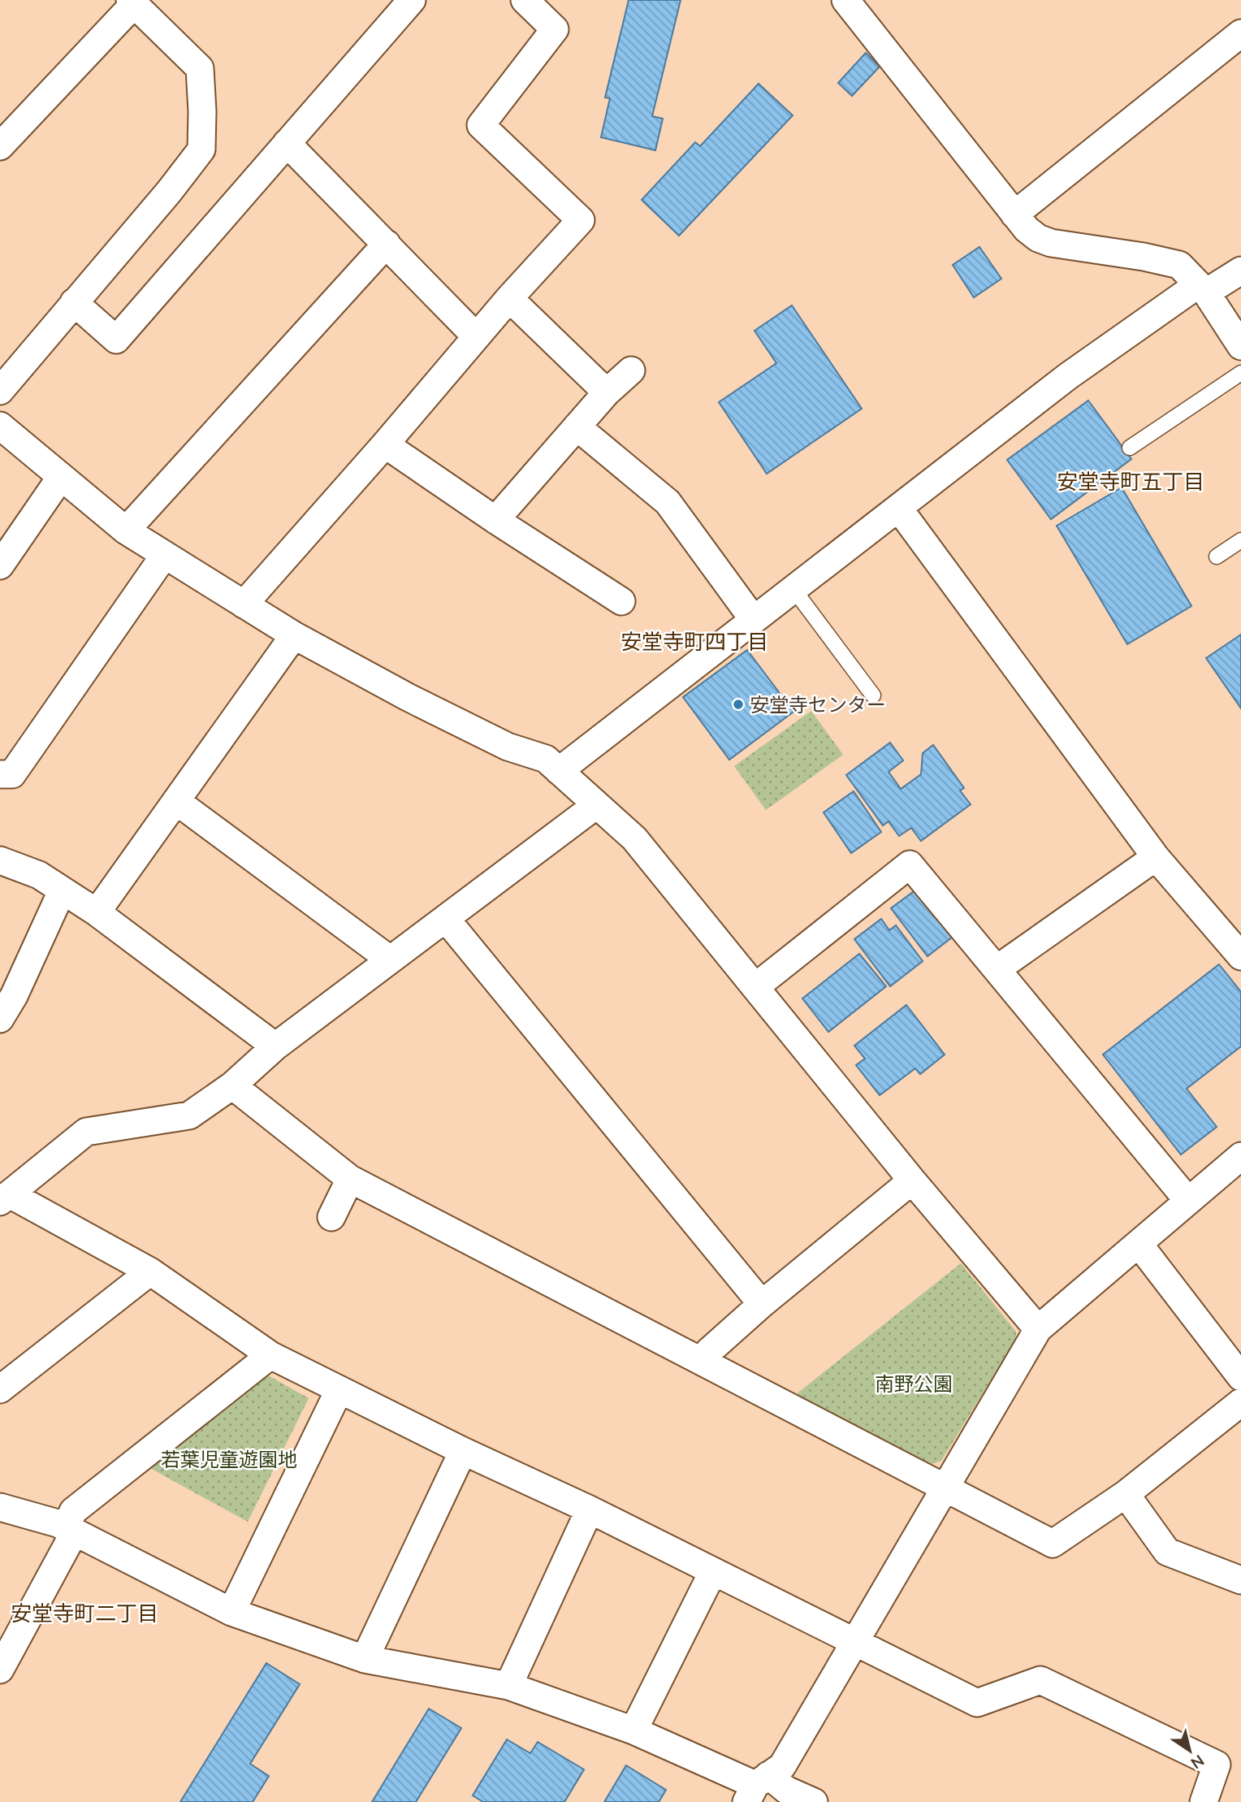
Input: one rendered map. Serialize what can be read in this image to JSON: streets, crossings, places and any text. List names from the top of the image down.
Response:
{
  "districts": ["安堂寺町五丁目", "安堂寺町四丁目", "安堂寺町二丁目"],
  "parks": ["南野公園", "若葉児童遊園地"],
  "places": ["安堂寺センター"],
  "north": "bottom right"
}
